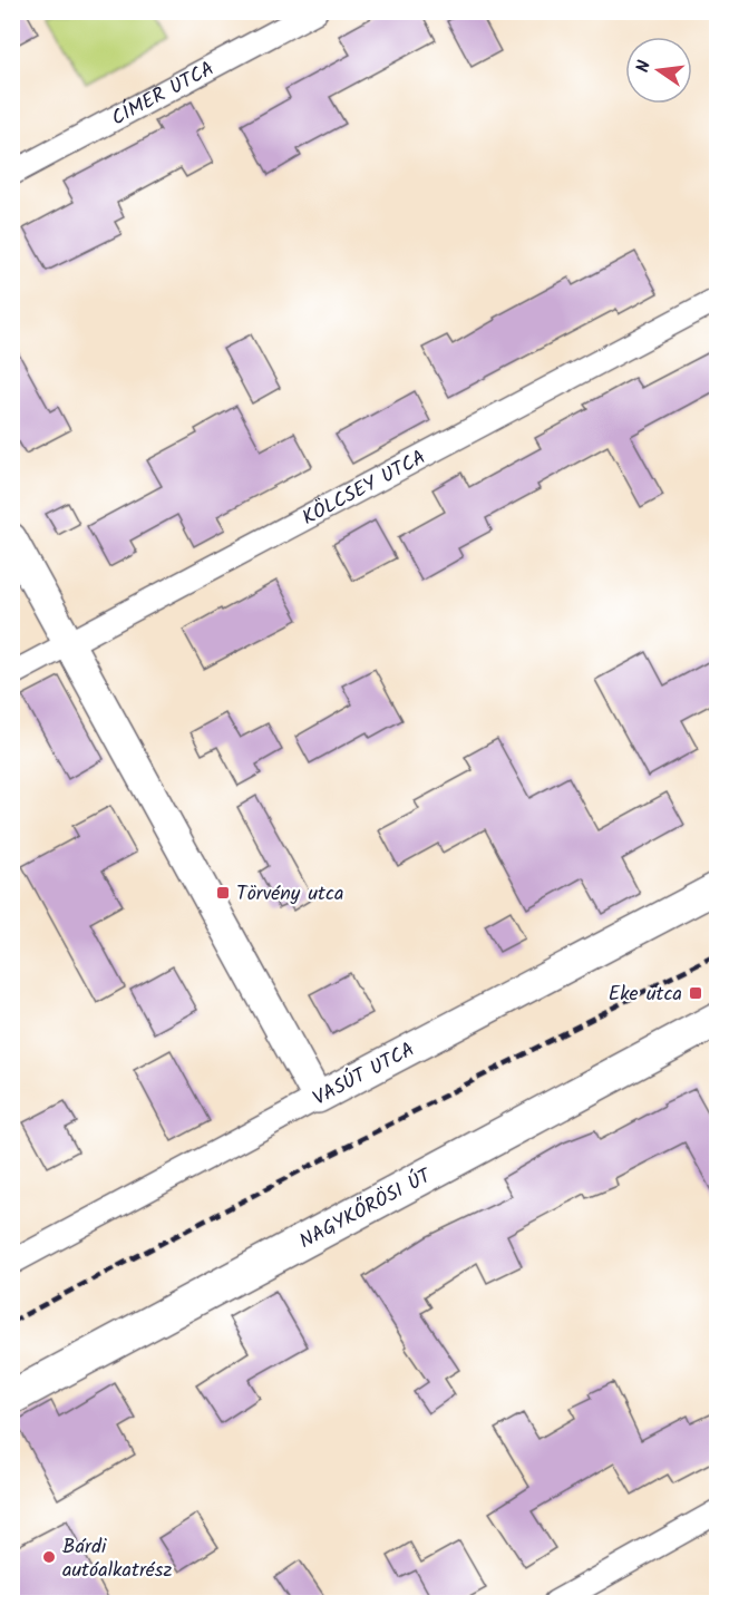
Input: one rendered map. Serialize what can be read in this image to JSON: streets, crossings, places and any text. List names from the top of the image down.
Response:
{
  "streets": {
    "main road": ["NAGYKŐRÖSI ÚT"],
    "street": ["CÍMER UTCA", "KÖLCSEY UTCA", "VASÚT UTCA"]
  },
  "places": {
    "transit": ["Törvény utca", "Eke utca"],
    "other": ["Bárdi autóalkatrész"]
  },
  "north": "left"
}
